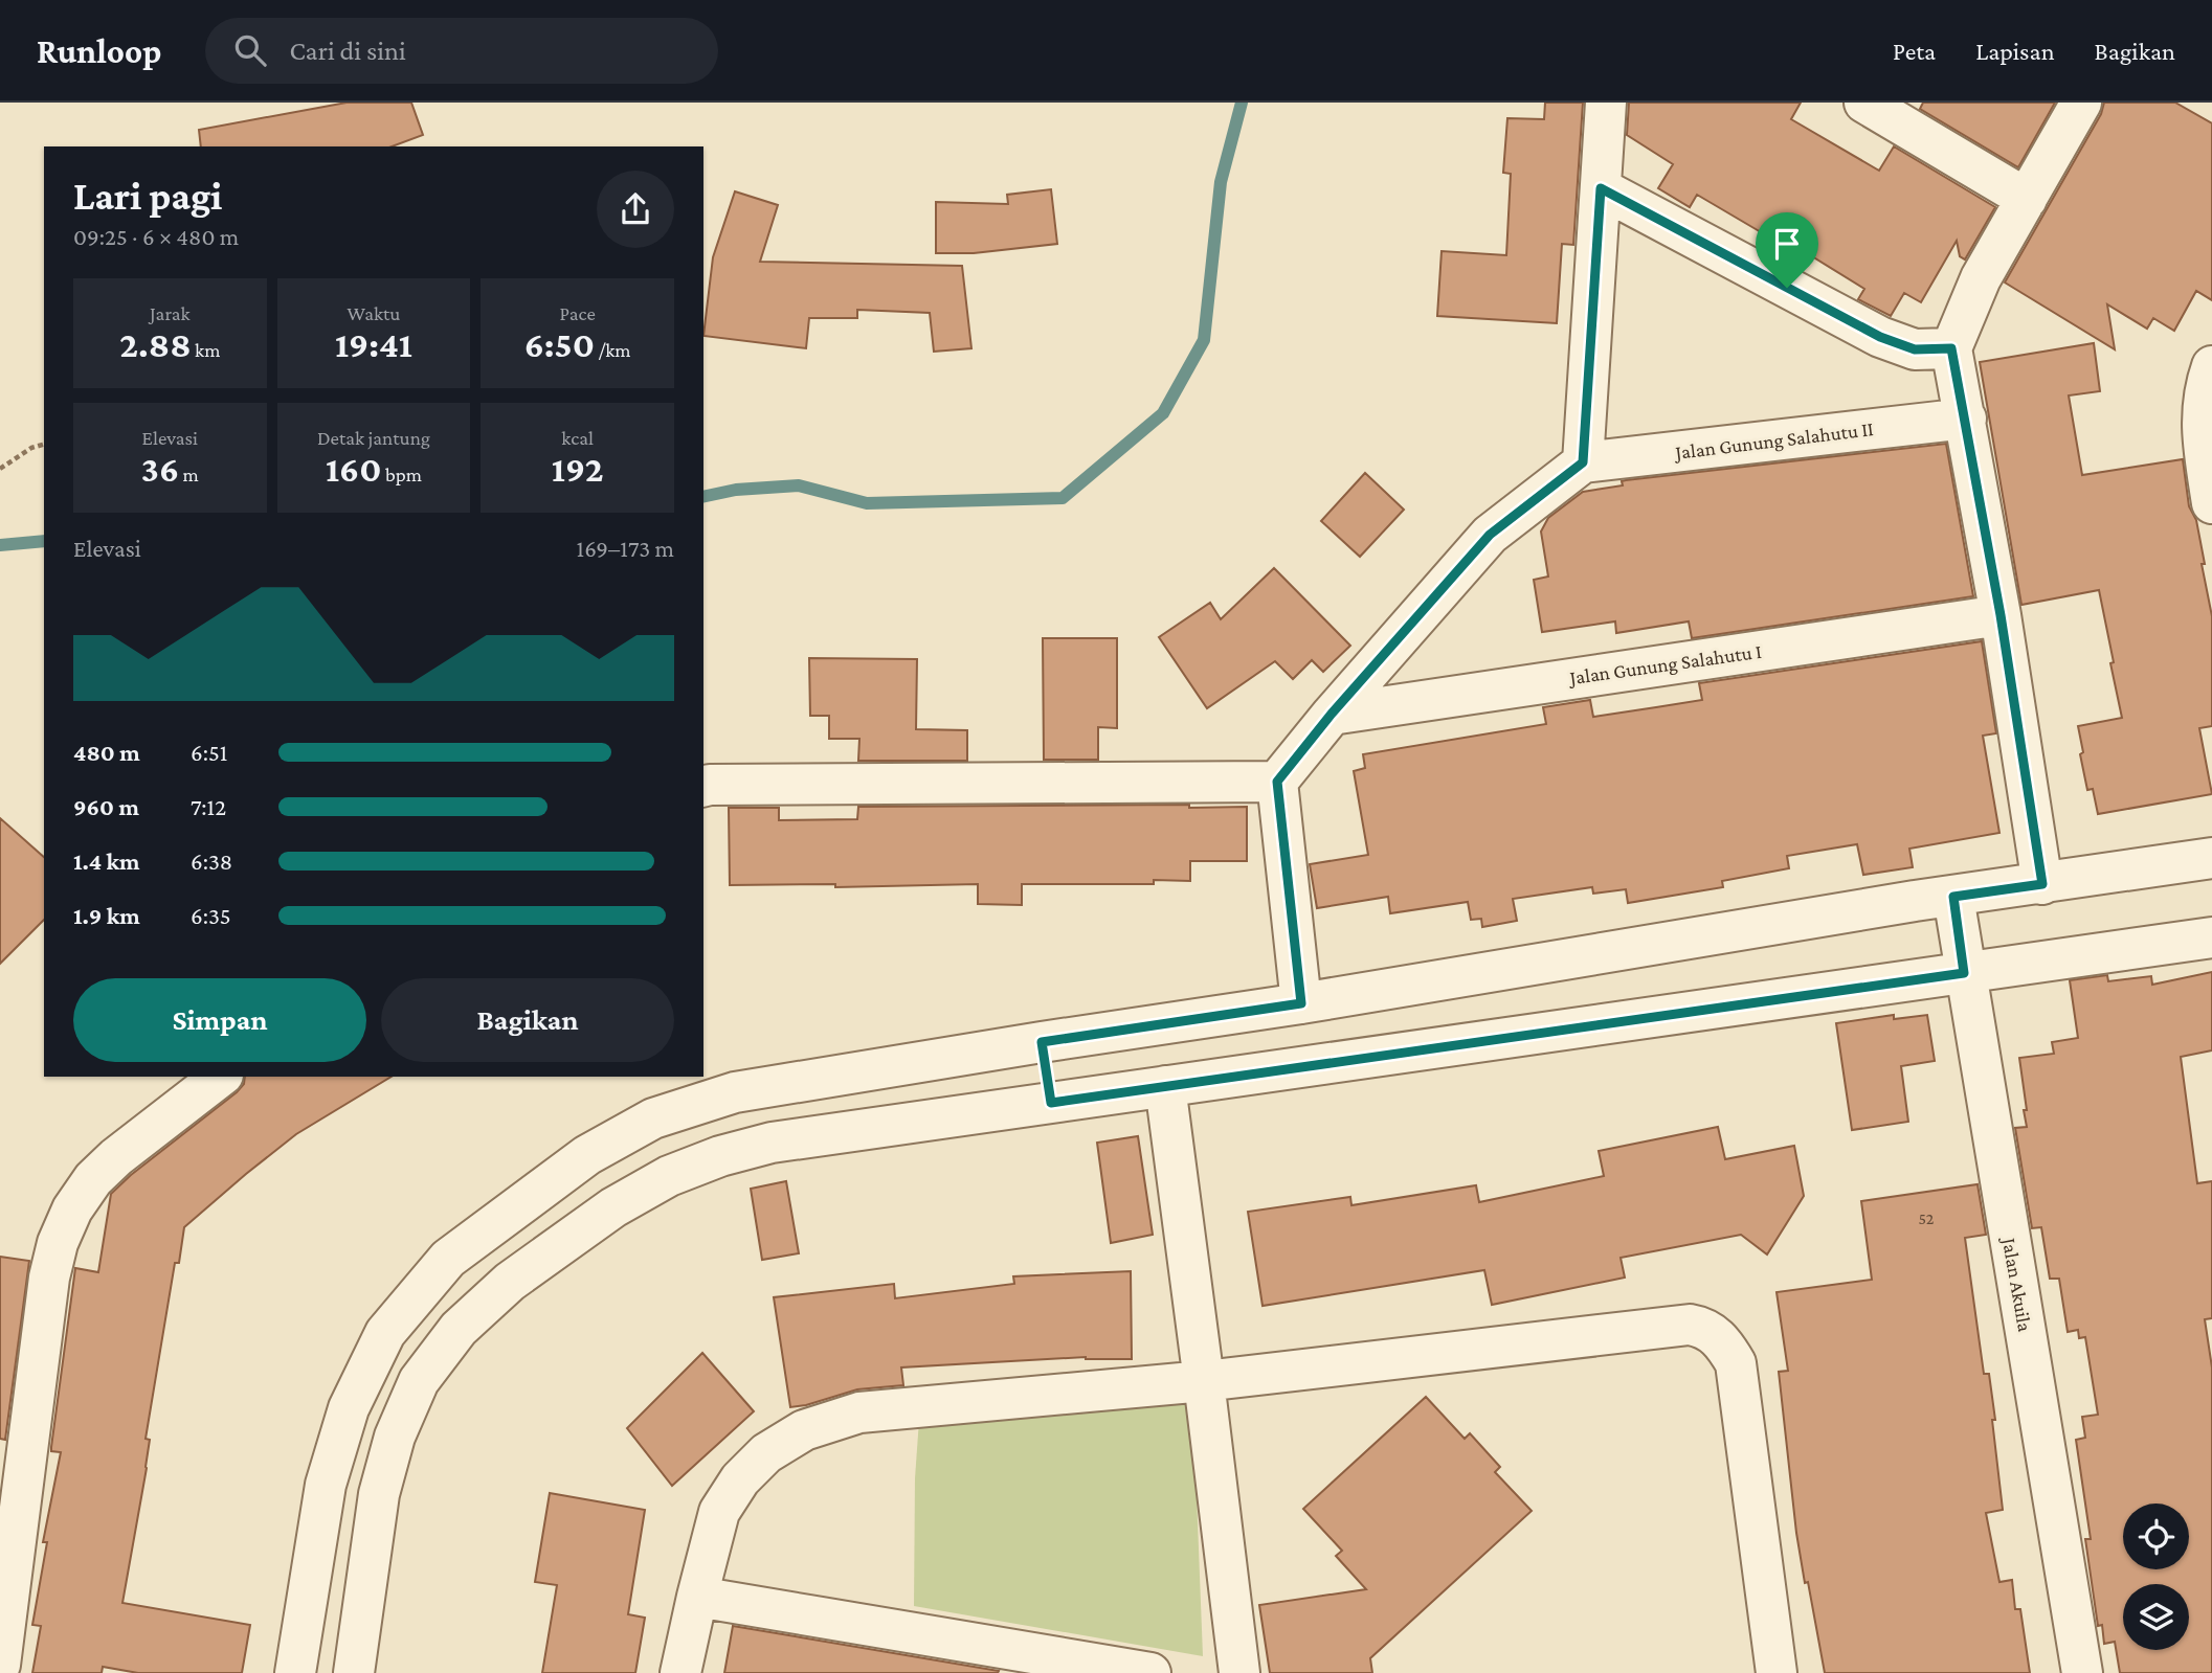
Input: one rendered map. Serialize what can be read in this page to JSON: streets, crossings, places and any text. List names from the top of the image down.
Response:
{
  "streets": {
    "street": ["Jalan Gunung Salahutu II", "Jalan Gunung Salahutu I", "Jalan Akuila"]
  },
  "house_numbers": ["52"],
  "page": {
    "header": "Runloop",
    "search": "Cari di sini",
    "nav": ["Peta", "Lapisan", "Bagikan"],
    "heading": ["Lari pagi", "09:25 · 6 × 480 m"],
    "stats": [
      ["Jarak", "2.88 km"],
      ["Waktu", "19:41"],
      ["Pace", "6:50 /km"],
      ["Elevasi", "36 m"],
      ["Detak jantung", "160 bpm"],
      ["kcal", "192"]
    ],
    "chart": ["Elevasi", "169–173 m"],
    "list": [
      {
        "name": "480 m",
        "note": "6:51"
      },
      {
        "name": "960 m",
        "note": "7:12"
      },
      {
        "name": "1.4 km",
        "note": "6:38"
      },
      {
        "name": "1.9 km",
        "note": "6:35"
      }
    ],
    "buttons": ["Simpan", "Bagikan"]
  }
}
